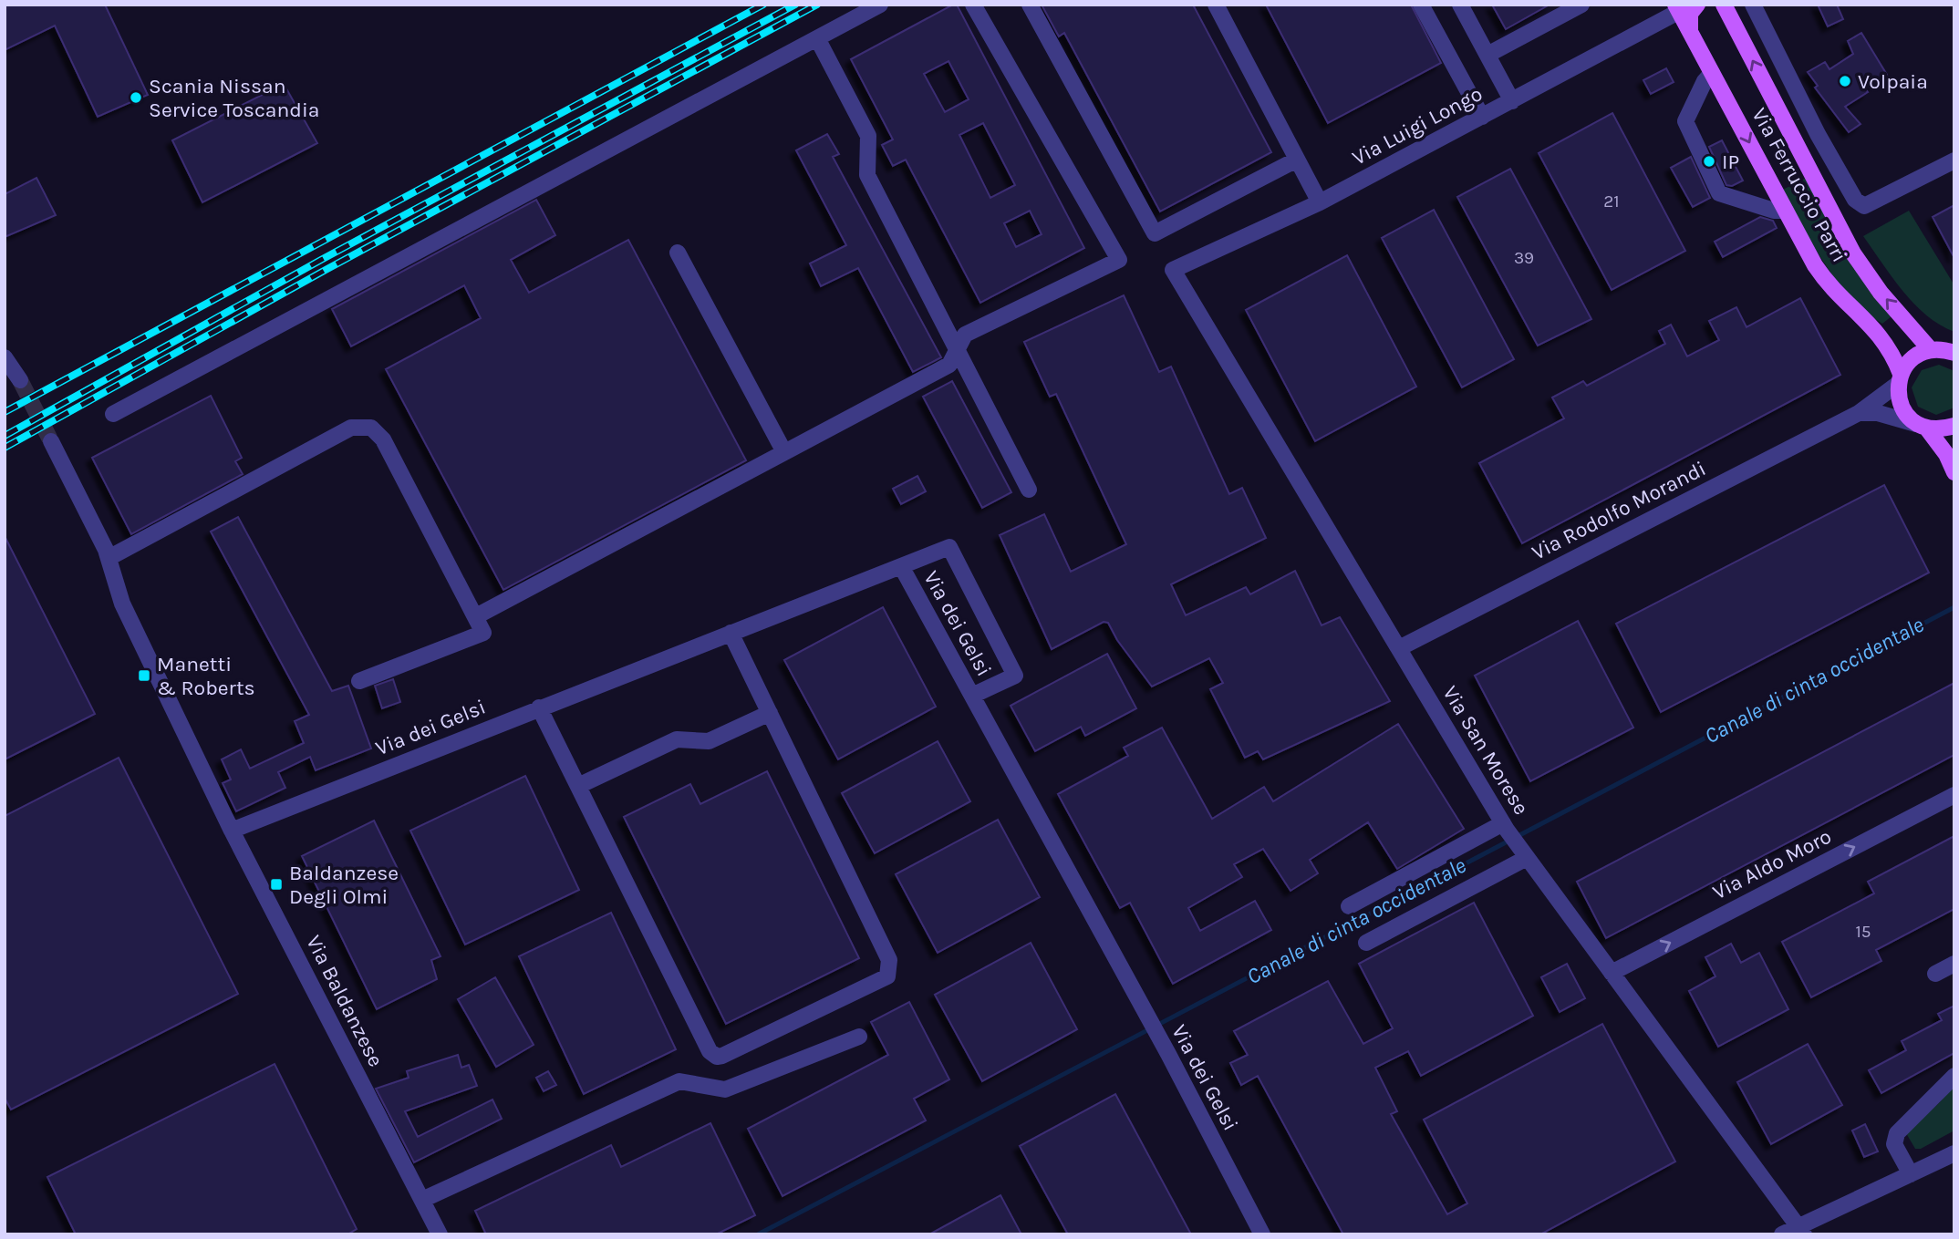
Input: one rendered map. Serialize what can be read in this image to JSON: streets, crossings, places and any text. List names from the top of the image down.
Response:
{
  "streets": {
    "main road": ["Via Ferruccio Parri"],
    "street": [
      "Via Luigi Longo",
      "Via Rodolfo Morandi",
      "Via dei Gelsi",
      "Via San Morese",
      "Via Aldo Moro",
      "Via Baldanzese"
    ]
  },
  "crossings": [
    ["Via Luigi Longo", "Via Ferruccio Parri"],
    ["Via Luigi Longo", "Via San Morese"],
    ["Via Ferruccio Parri", "Via Rodolfo Morandi"],
    ["Via Rodolfo Morandi", "Via San Morese"],
    ["Via dei Gelsi", "Via Baldanzese"],
    ["Via San Morese", "Via Aldo Moro"]
  ],
  "one_way": ["Via Aldo Moro"],
  "water": ["Canale di cinta occidentale"],
  "places": {
    "other": ["Volpaia", "Scania Nissan Service Toscandia", "IP"],
    "transit": ["Manetti & Roberts", "Baldanzese Degli Olmi"]
  },
  "house_numbers": ["21", "39", "15"]
}
